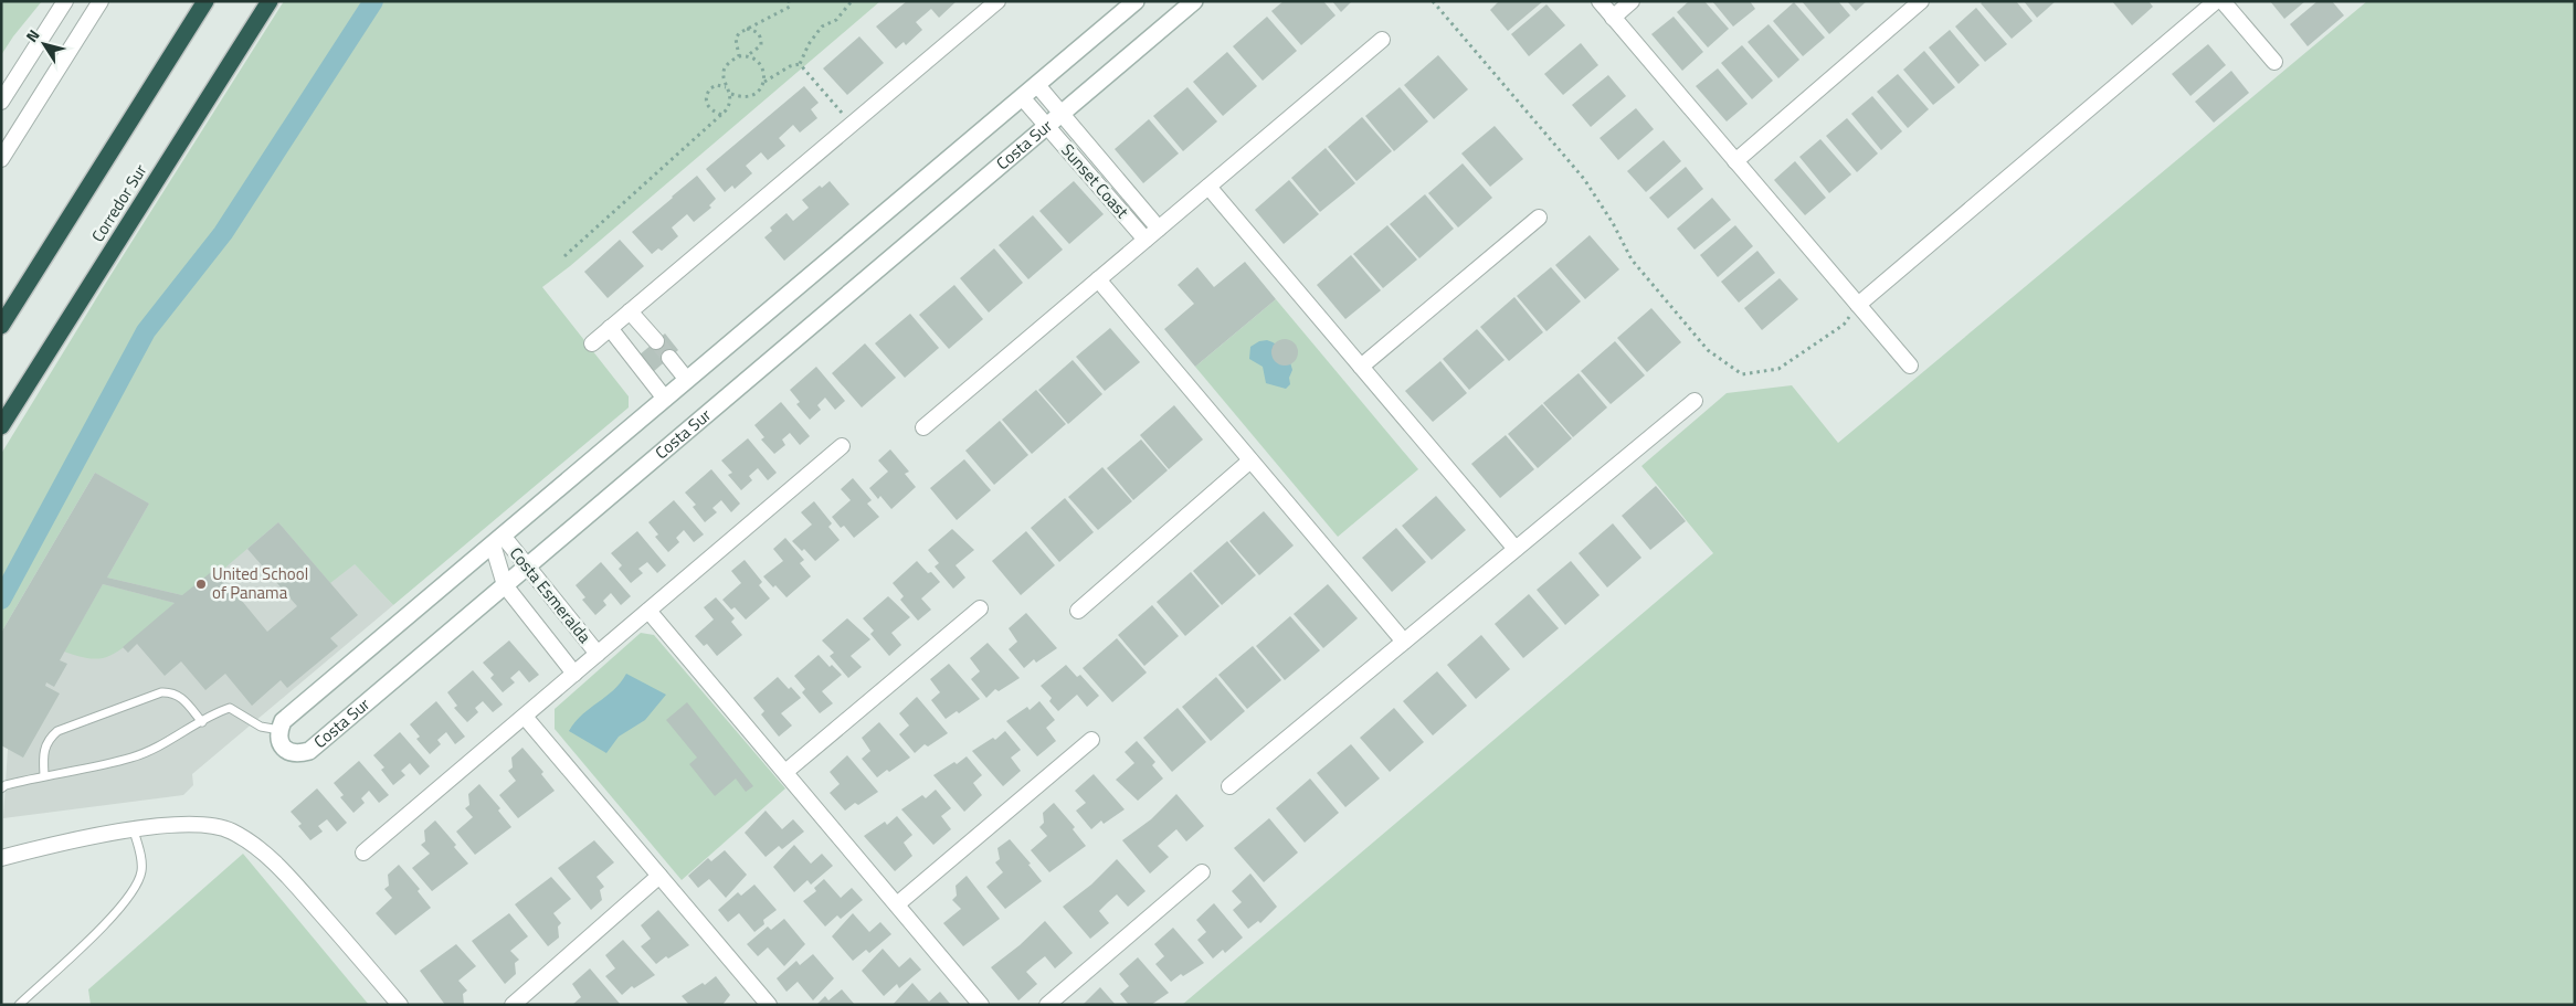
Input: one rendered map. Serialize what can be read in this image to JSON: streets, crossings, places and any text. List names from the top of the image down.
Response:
{
  "streets": {
    "highway": ["Corredor Sur"],
    "street": ["Costa Sur", "Sunset Coast", "Costa Esmeralda"]
  },
  "crossings": [
    ["Costa Sur", "Sunset Coast"],
    ["Costa Sur", "Costa Esmeralda"]
  ],
  "places": ["United School of Panama"],
  "north": "top left"
}
